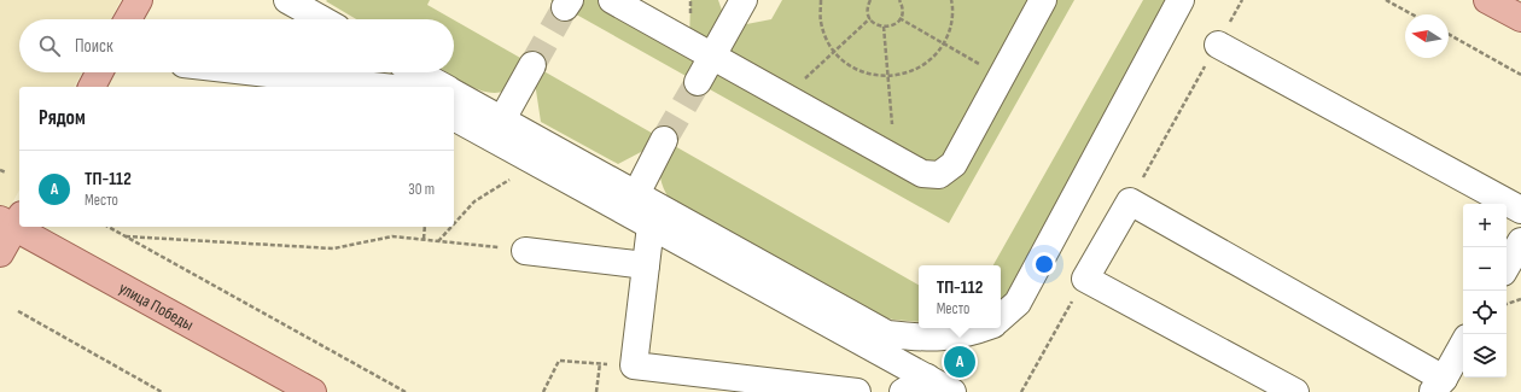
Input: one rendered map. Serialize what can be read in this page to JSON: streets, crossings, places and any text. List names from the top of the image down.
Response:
{
  "streets": {
    "main road": ["улица Победы"]
  },
  "north": "left",
  "page": {
    "search": "Поиск",
    "heading": "Рядом",
    "list": [
      {
        "mark": "A",
        "name": "ТП-112",
        "note": "Место",
        "value": "30 m"
      }
    ],
    "map_buttons": ["+", "−"],
    "popup": ["ТП-112", "Место"],
    "pins": "A"
  }
}
